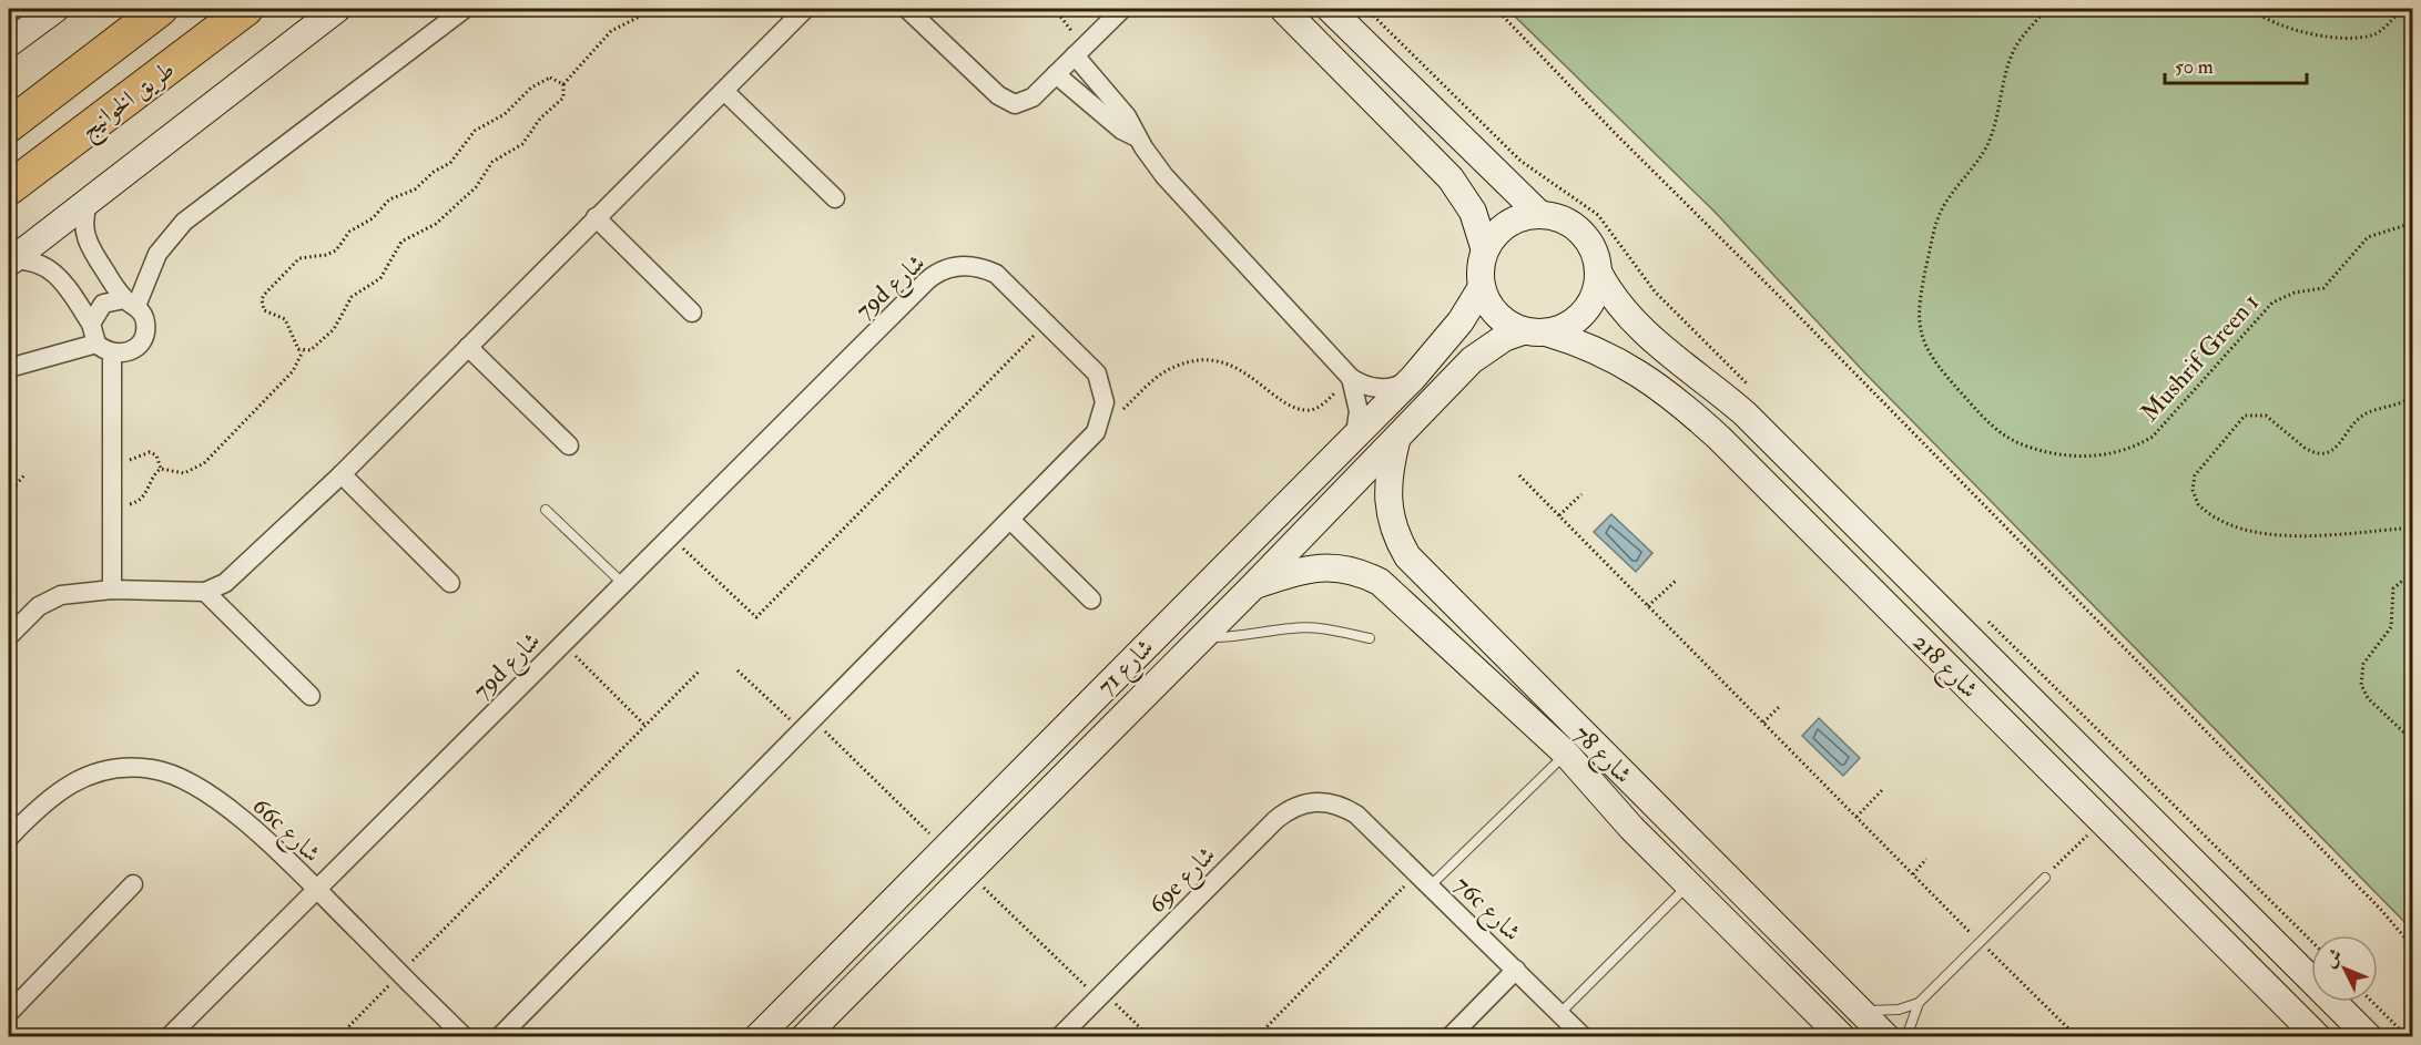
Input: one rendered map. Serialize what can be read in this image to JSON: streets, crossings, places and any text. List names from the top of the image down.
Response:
{
  "streets": {
    "highway": ["طريق الخوانيج"],
    "street": [
      "79d شارع",
      "شارع 218",
      "شارع 71",
      "شارع 78",
      "66c شارع",
      "69e شارع",
      "76c شارع"
    ],
    "path": ["Mushrif Green 1"]
  },
  "crossings": [
    ["79d شارع", "66c شارع"],
    ["شارع 218", "شارع 71"],
    ["شارع 71", "شارع 78"],
    ["69e شارع", "76c شارع"]
  ],
  "scale_bar": "50 m",
  "north": "top left"
}
